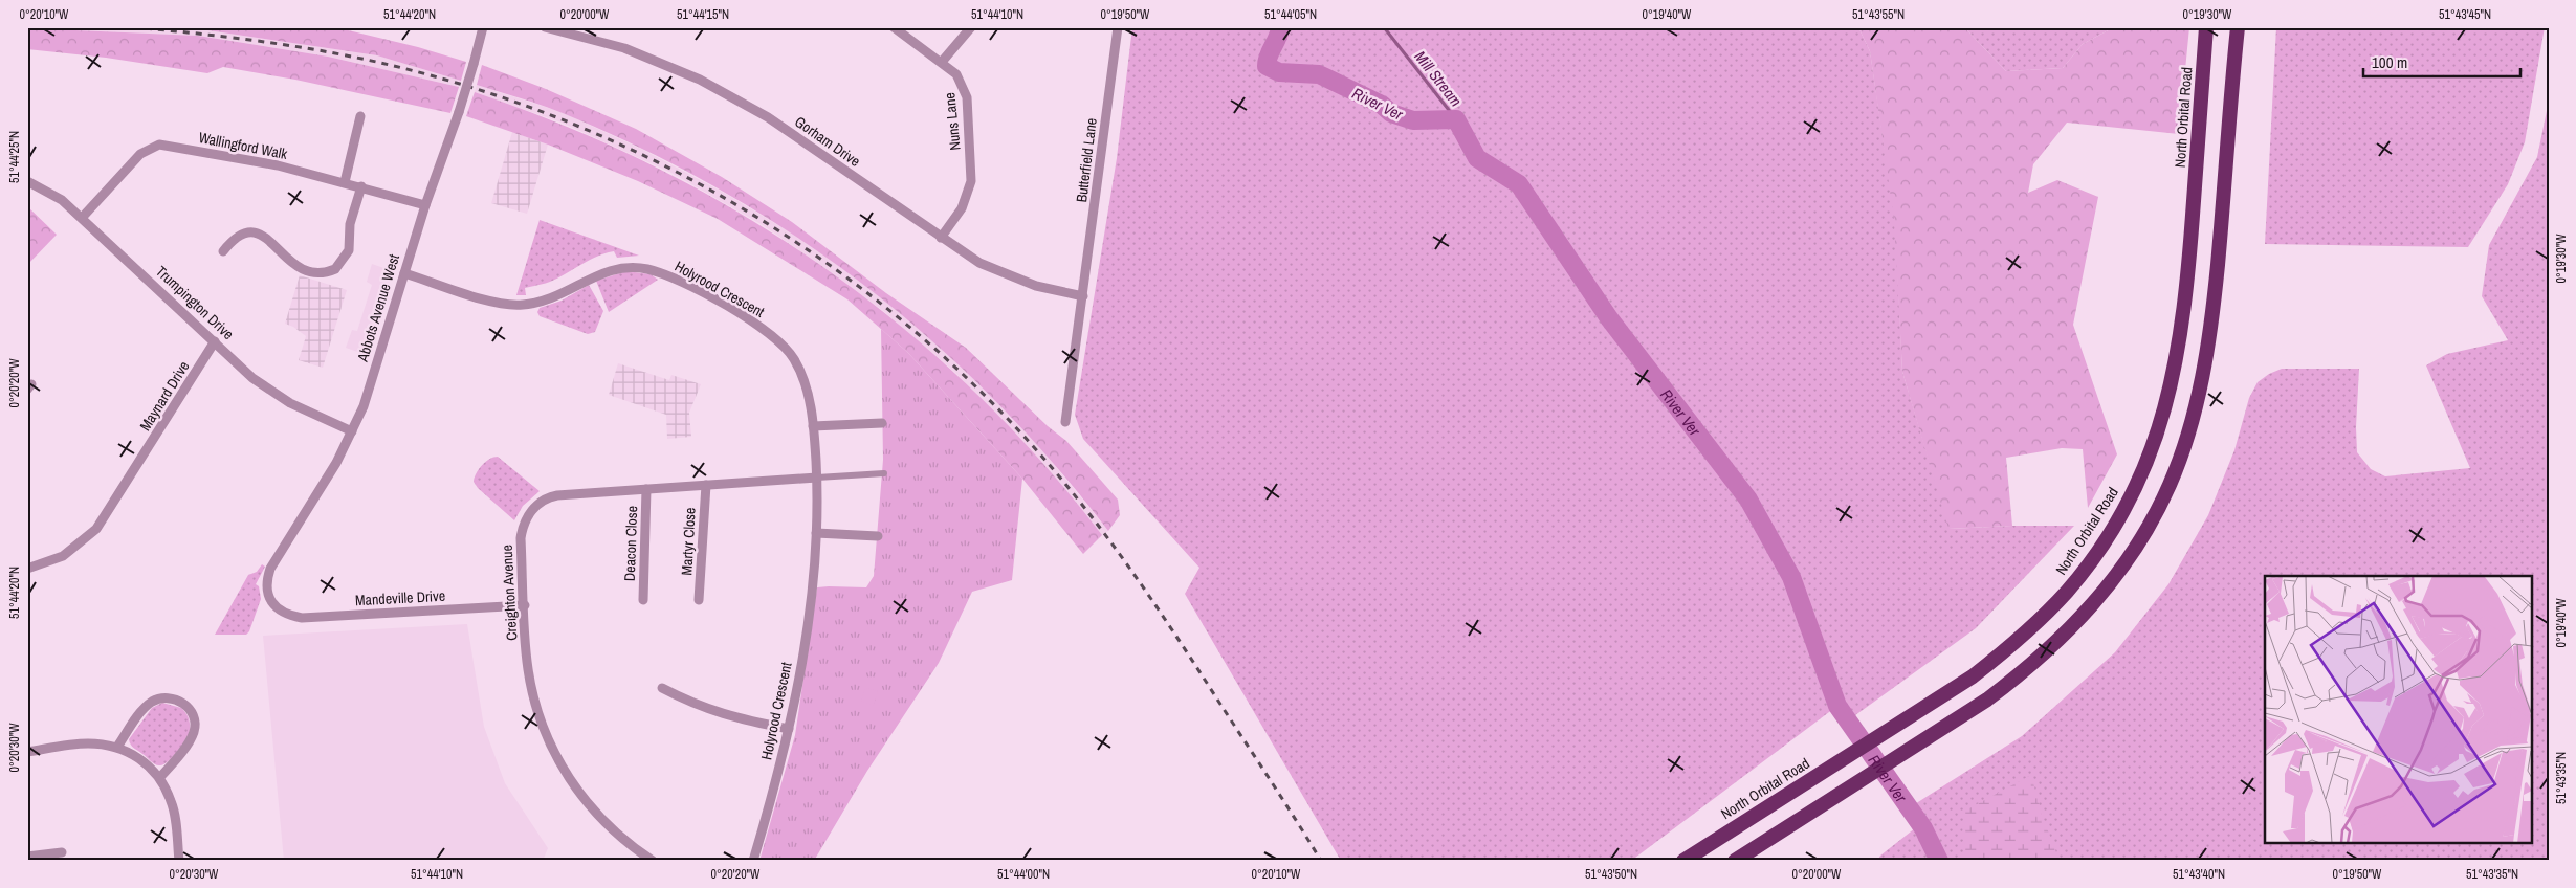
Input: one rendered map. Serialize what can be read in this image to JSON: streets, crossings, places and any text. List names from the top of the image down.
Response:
{
  "streets": {
    "highway": ["North Orbital Road"],
    "street": [
      "Nuns Lane",
      "Gorham Drive",
      "Wallingford Walk",
      "Butterfield Lane",
      "Holyrood Crescent",
      "Trumpington Drive",
      "Abbots Avenue West",
      "Maynard Drive",
      "Martyr Close",
      "Deacon Close",
      "Creighton Avenue",
      "Mandeville Drive"
    ]
  },
  "crossings": [
    ["Nuns Lane", "Gorham Drive"],
    ["Gorham Drive", "Butterfield Lane"],
    ["Wallingford Walk", "Trumpington Drive"],
    ["Wallingford Walk", "Abbots Avenue West"],
    ["Holyrood Crescent", "Abbots Avenue West"],
    ["Holyrood Crescent", "Creighton Avenue"],
    ["Trumpington Drive", "Abbots Avenue West"],
    ["Trumpington Drive", "Maynard Drive"],
    ["Abbots Avenue West", "Mandeville Drive"],
    ["Martyr Close", "Creighton Avenue"],
    ["Deacon Close", "Creighton Avenue"],
    ["Creighton Avenue", "Mandeville Drive"]
  ],
  "water": ["Mill Stream", "River Ver"],
  "scale_bar": "100 m",
  "coordinates": [
    "0°20'10\"W",
    "51°44'20\"N",
    "0°20'00\"W",
    "51°44'15\"N",
    "51°44'10\"N",
    "0°19'50\"W",
    "51°44'05\"N",
    "0°19'40\"W",
    "51°43'55\"N",
    "0°19'30\"W",
    "51°43'45\"N",
    "51°44'25\"N",
    "0°20'20\"W",
    "0°20'30\"W",
    "51°43'35\"N",
    "51°44'00\"N",
    "51°43'50\"N",
    "51°43'40\"N"
  ]
}
